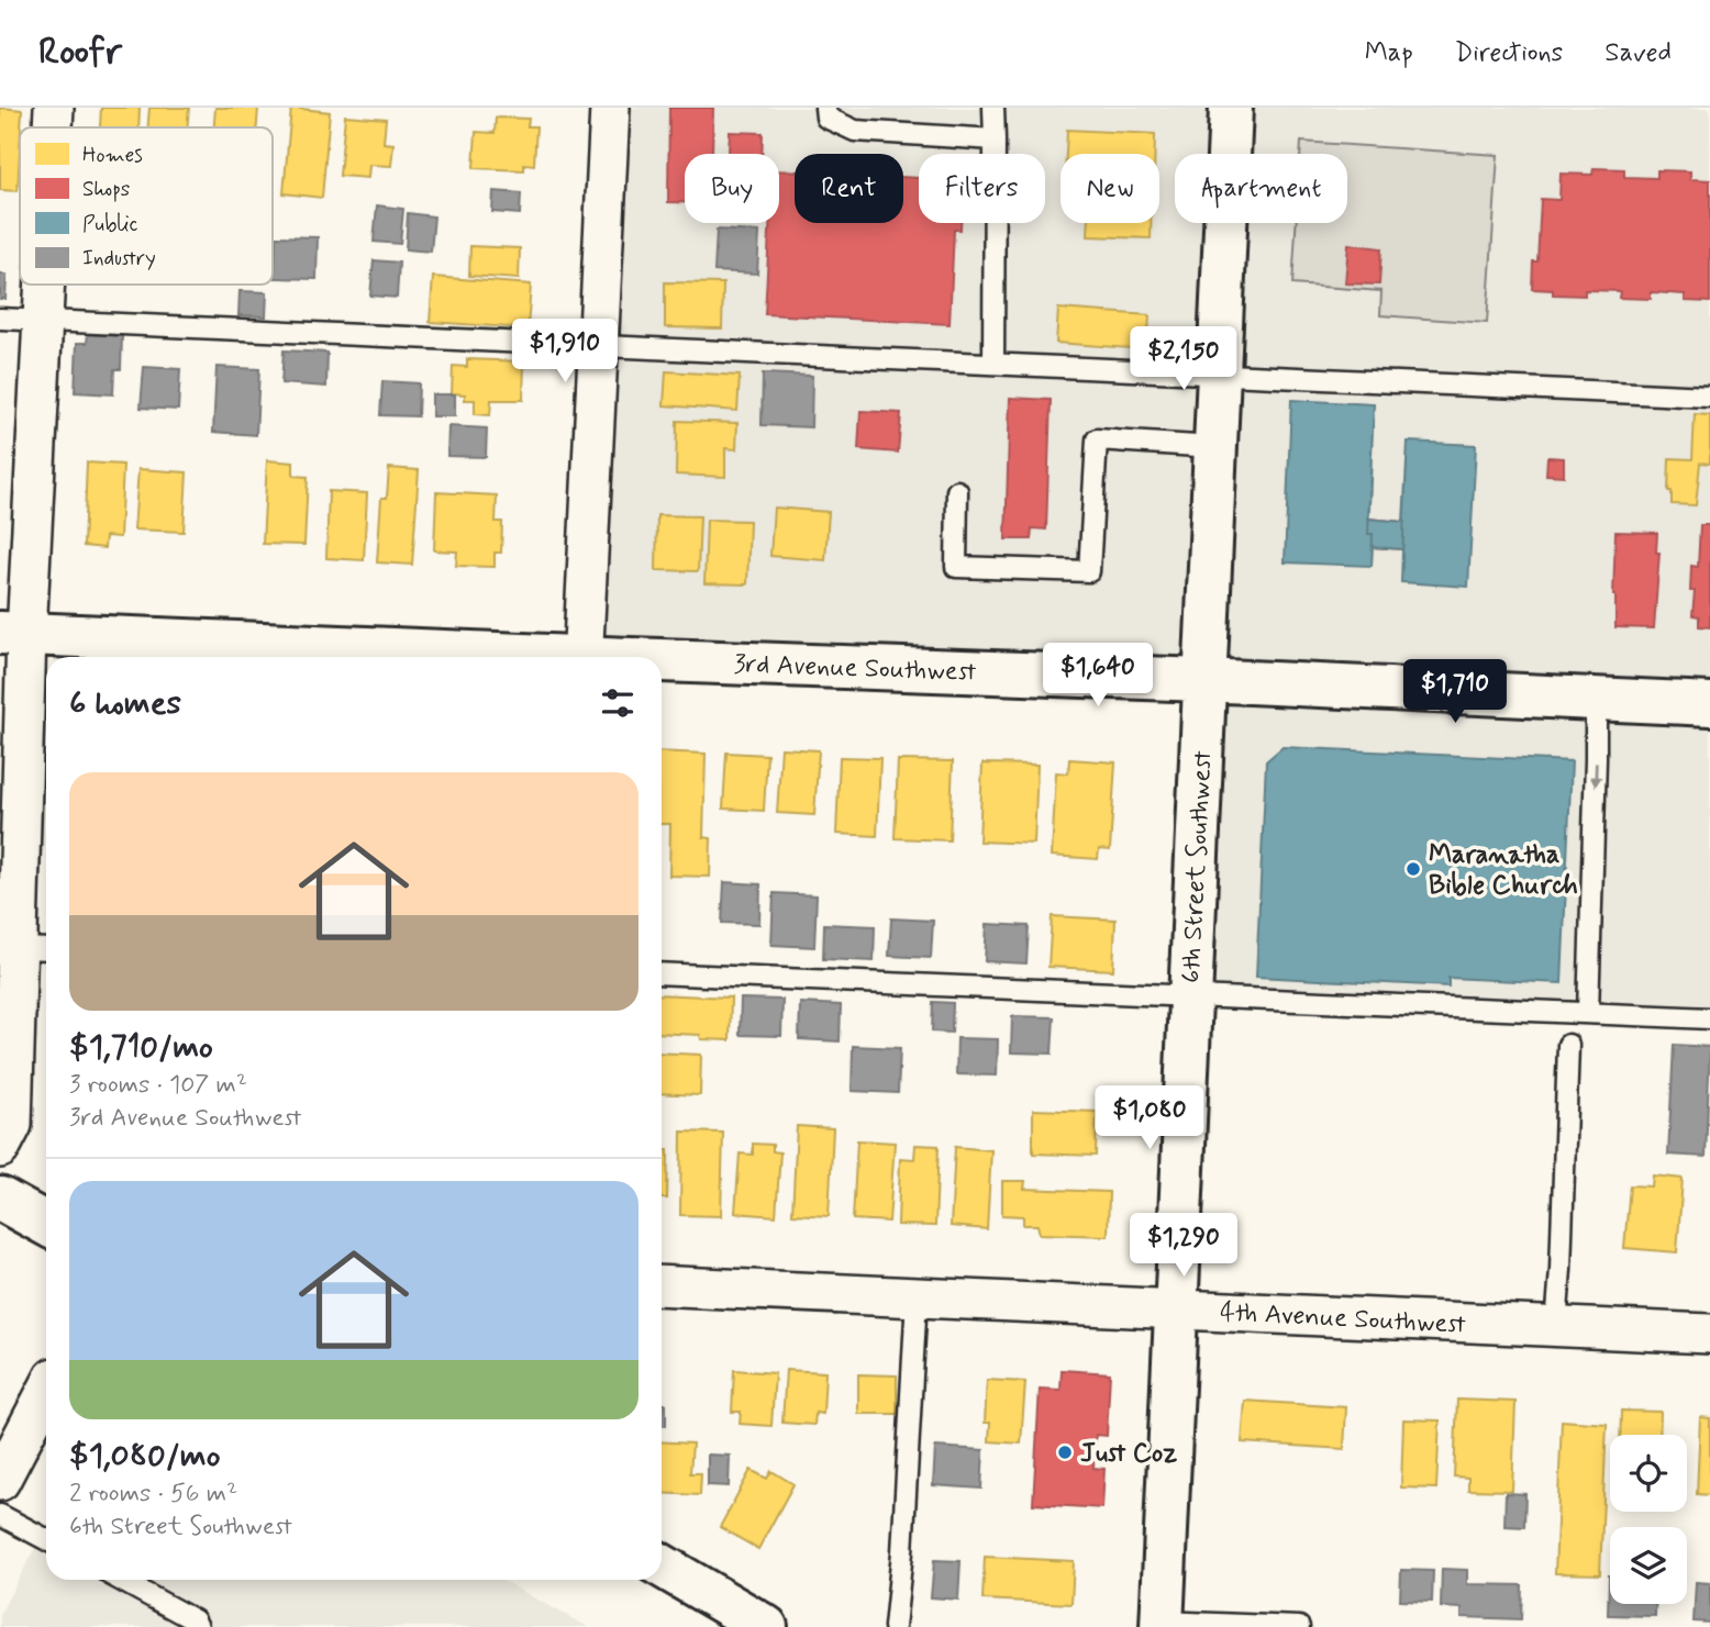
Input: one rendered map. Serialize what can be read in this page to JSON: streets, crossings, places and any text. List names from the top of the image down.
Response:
{
  "streets": {
    "main road": ["3rd Avenue Southwest", "6th Street Southwest"],
    "street": ["4th Avenue Southwest"]
  },
  "crossings": [
    ["3rd Avenue Southwest", "6th Street Southwest"],
    ["6th Street Southwest", "4th Avenue Southwest"]
  ],
  "places": ["Maranatha Bible Church", "Just Coz"],
  "legend": [
    "Homes",
    "Shops",
    "Public",
    "Industry"
  ],
  "page": {
    "header": "Roofr",
    "nav": ["Map", "Directions", "Saved"],
    "chip": [
      "Buy",
      "Rent",
      "Filters",
      "New",
      "Apartment"
    ],
    "price": [
      "$1,910",
      "$2,150",
      "$1,640",
      "$1,710",
      "$1,080",
      "$1,290"
    ],
    "heading": "6 homes",
    "list": [
      {
        "name": "$1,710/mo",
        "note": "3 rooms · 107 m² · 3rd Avenue Southwest"
      },
      {
        "name": "$1,080/mo",
        "note": "2 rooms · 56 m² · 6th Street Southwest"
      }
    ]
  }
}
